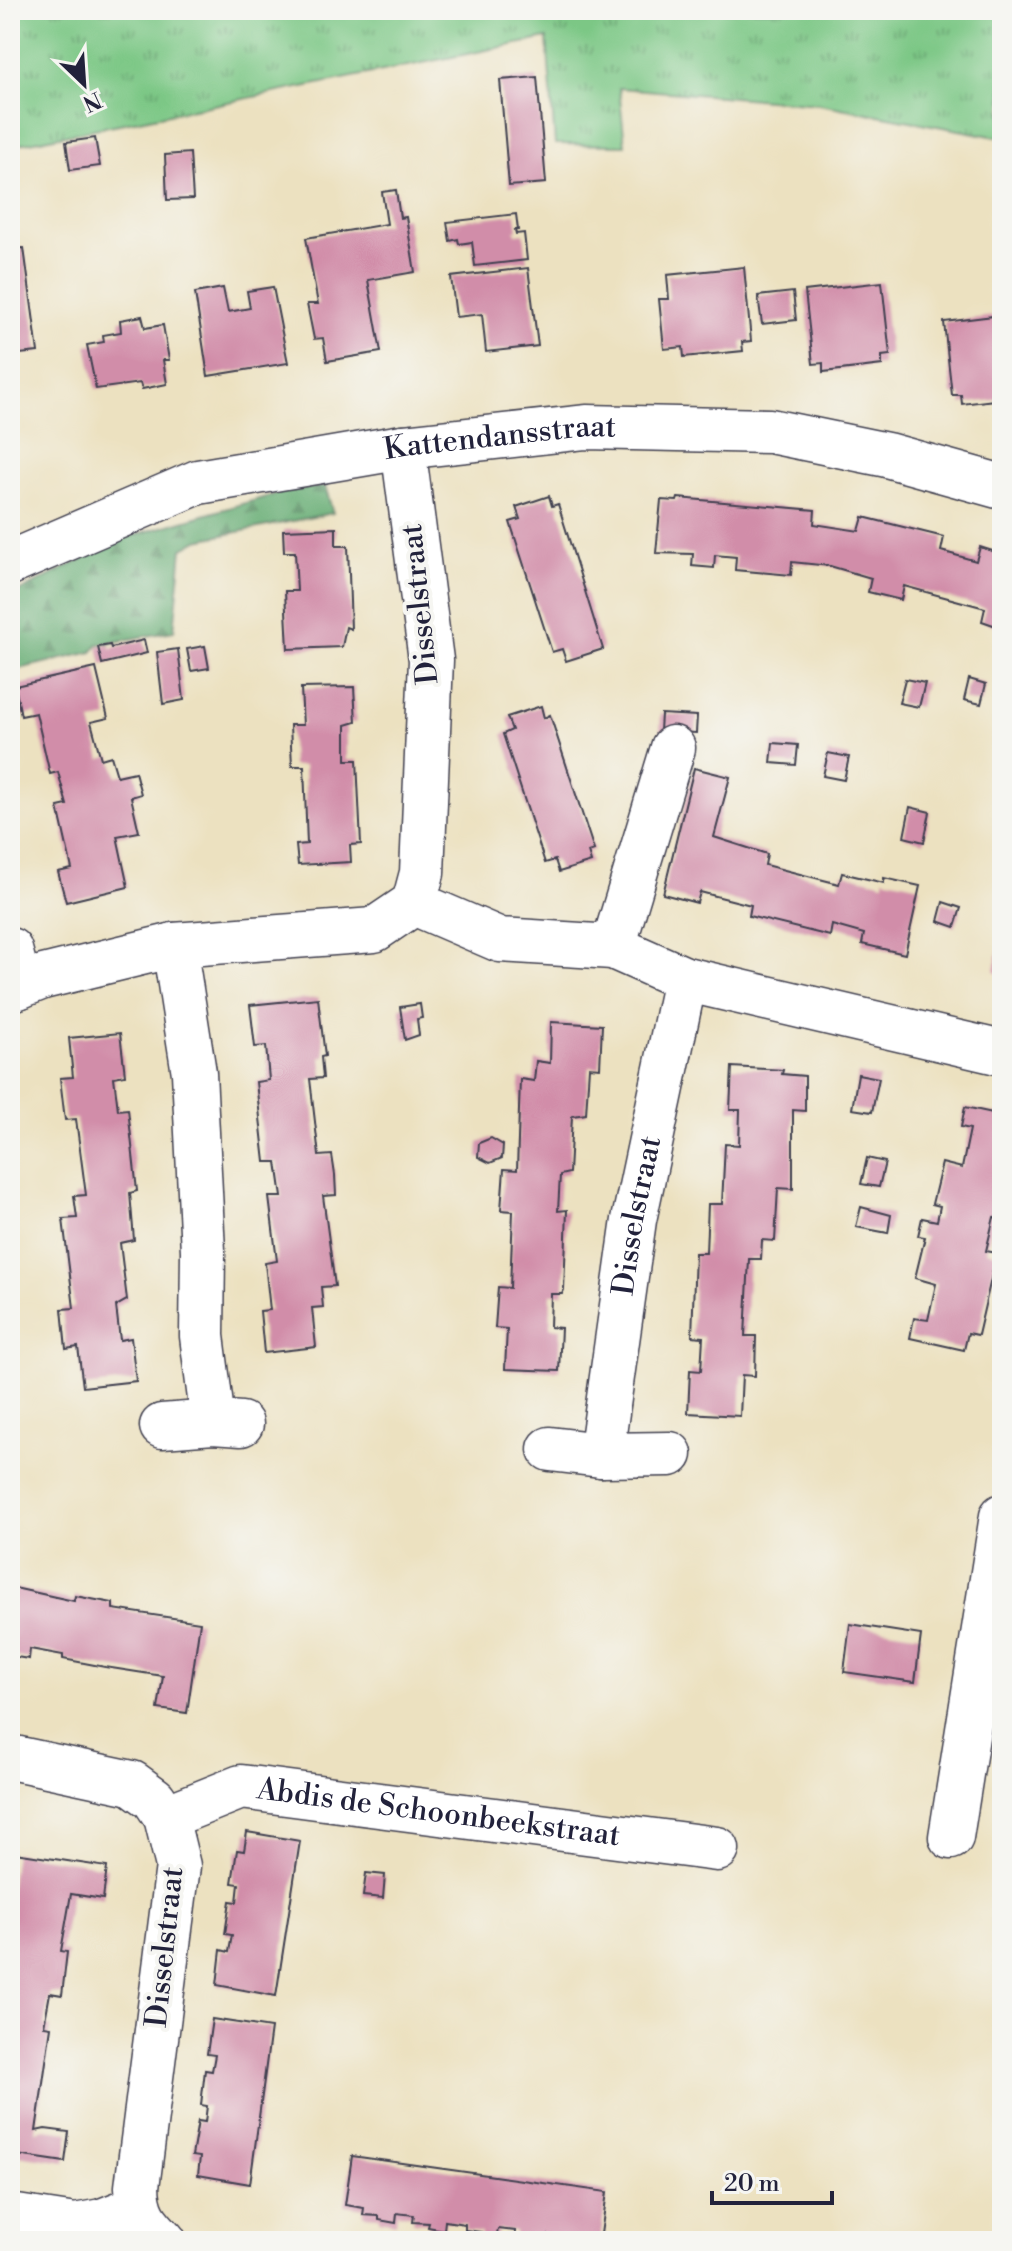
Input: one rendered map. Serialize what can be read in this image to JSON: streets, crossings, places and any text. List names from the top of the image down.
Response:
{
  "streets": {
    "street": ["Kattendansstraat", "Disselstraat", "Abdis de Schoonbeekstraat"]
  },
  "crossings": [
    ["Kattendansstraat", "Disselstraat"],
    ["Disselstraat", "Abdis de Schoonbeekstraat"]
  ],
  "scale_bar": "20 m",
  "north": "bottom right"
}
